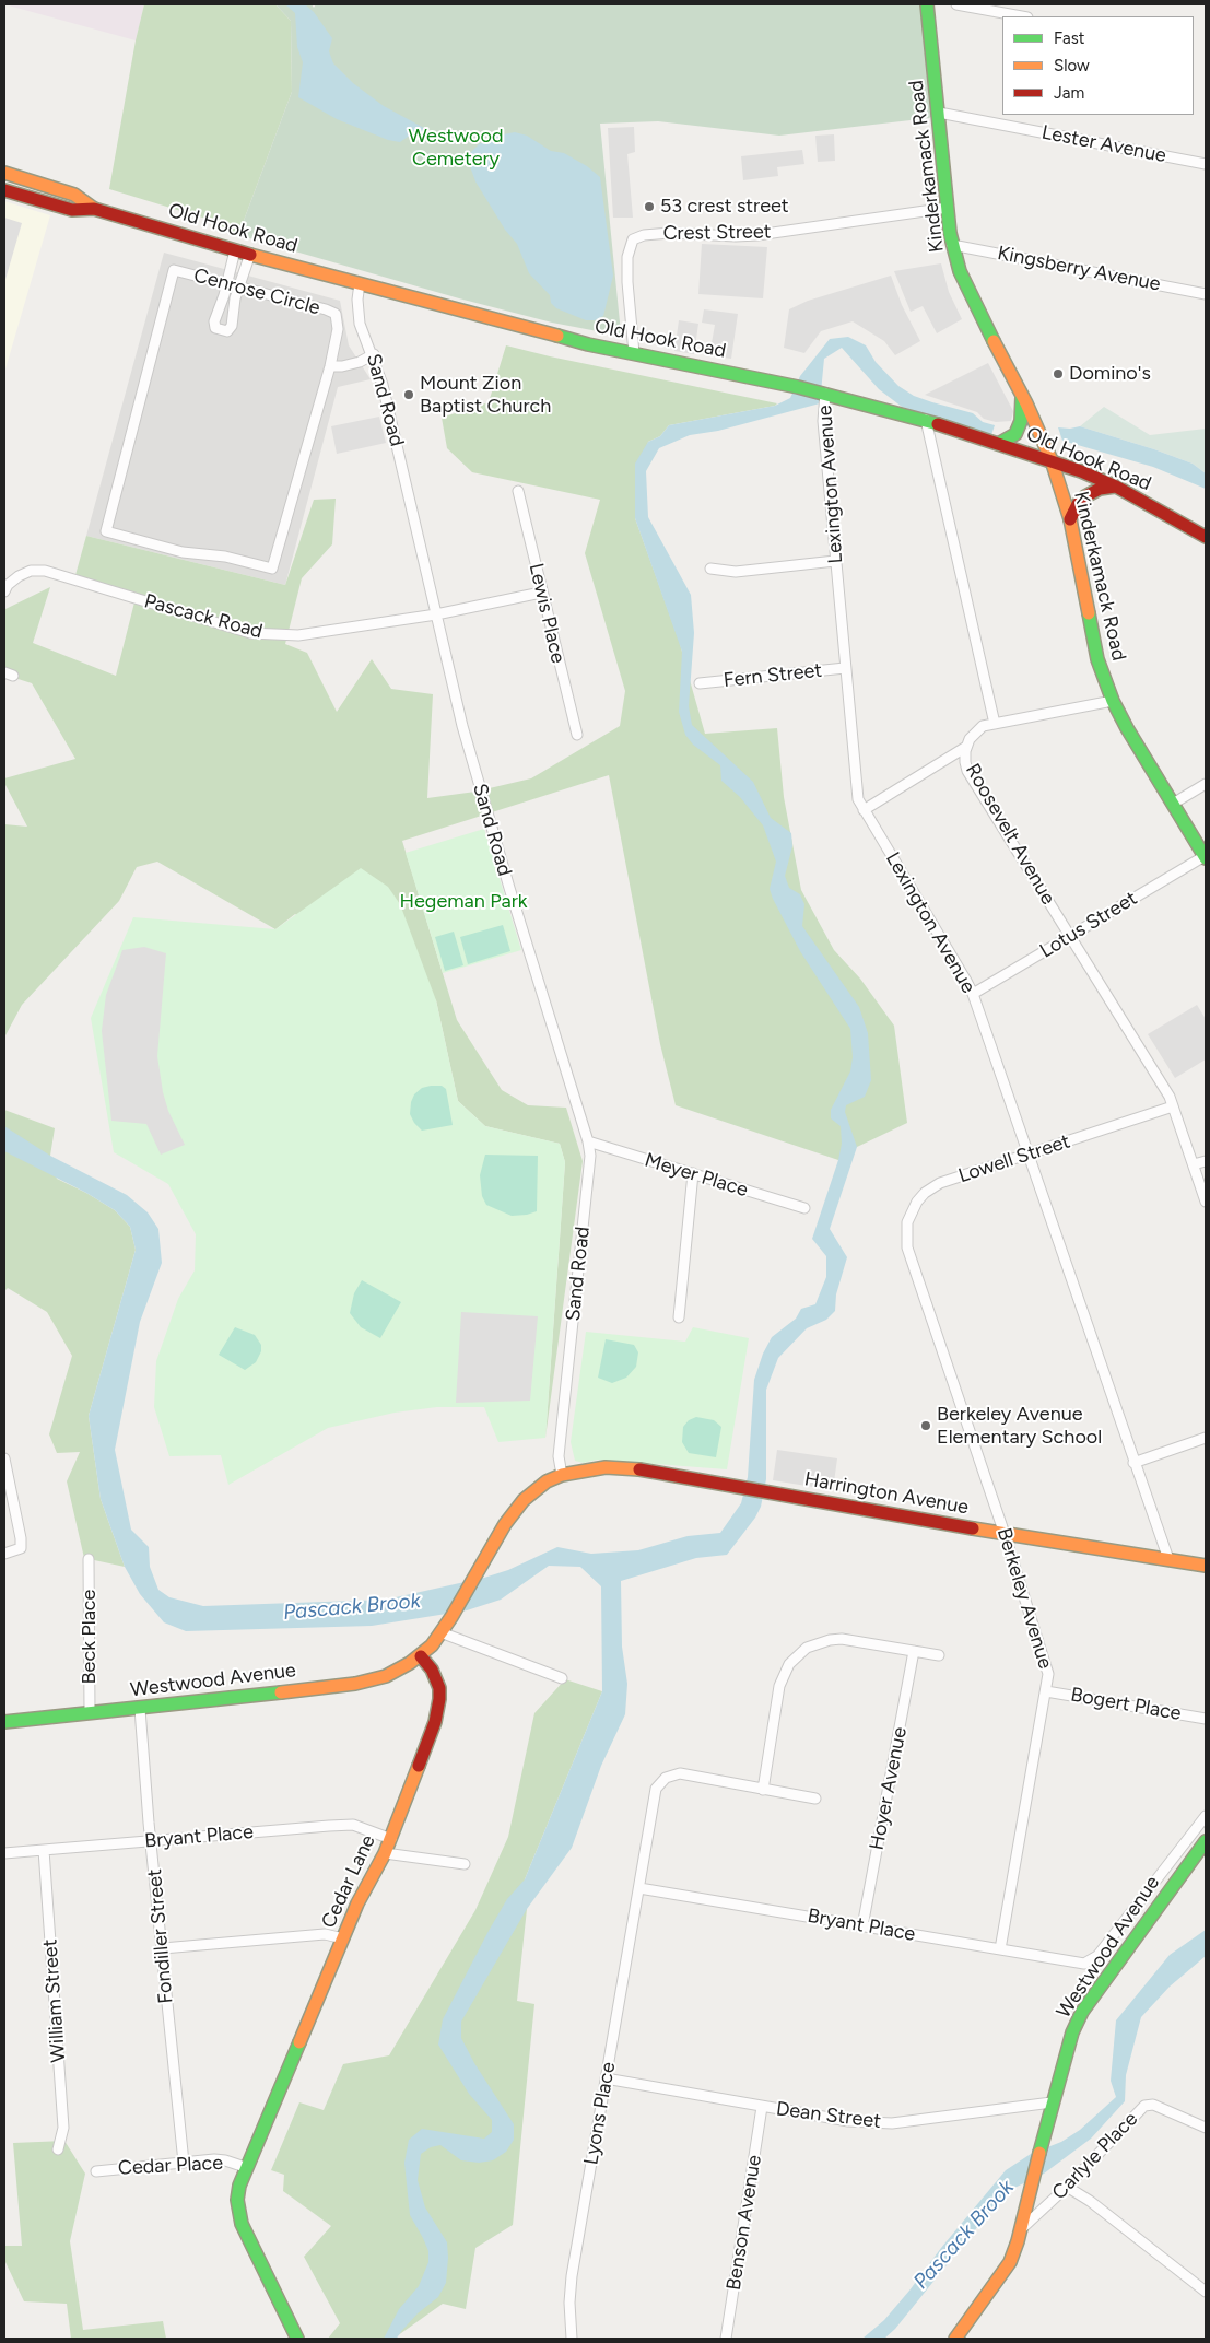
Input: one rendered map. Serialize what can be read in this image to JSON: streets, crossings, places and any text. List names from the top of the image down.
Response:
{
  "streets": {
    "street": [
      "Lester Avenue",
      "Kinderkamack Road",
      "Old Hook Road",
      "Crest Street",
      "Kingsberry Avenue",
      "Cenrose Circle",
      "Sand Road",
      "Lexington Avenue",
      "Lewis Place",
      "Pascack Road",
      "Fern Street",
      "Roosevelt Avenue",
      "Lotus Street",
      "Lowell Street",
      "Meyer Place",
      "Harrington Avenue",
      "Berkeley Avenue",
      "Beck Place",
      "Westwood Avenue",
      "Bogert Place",
      "Hoyer Avenue",
      "Bryant Place",
      "Cedar Lane",
      "Fondiller Street",
      "William Street",
      "Lyons Place",
      "Dean Street",
      "Carlyle Place",
      "Cedar Place",
      "Benson Avenue"
    ]
  },
  "crossings": [
    ["Lester Avenue", "Kinderkamack Road"],
    ["Kinderkamack Road", "Old Hook Road"],
    ["Kinderkamack Road", "Crest Street"],
    ["Kinderkamack Road", "Kingsberry Avenue"],
    ["Kinderkamack Road", "Roosevelt Avenue"],
    ["Kinderkamack Road", "Lotus Street"],
    ["Old Hook Road", "Crest Street"],
    ["Old Hook Road", "Sand Road"],
    ["Old Hook Road", "Lexington Avenue"],
    ["Sand Road", "Pascack Road"],
    ["Sand Road", "Meyer Place"],
    ["Sand Road", "Harrington Avenue"],
    ["Lexington Avenue", "Fern Street"],
    ["Lexington Avenue", "Lotus Street"],
    ["Lexington Avenue", "Lowell Street"],
    ["Lexington Avenue", "Harrington Avenue"],
    ["Lewis Place", "Pascack Road"],
    ["Roosevelt Avenue", "Lotus Street"],
    ["Roosevelt Avenue", "Lowell Street"],
    ["Lowell Street", "Berkeley Avenue"],
    ["Harrington Avenue", "Berkeley Avenue"],
    ["Berkeley Avenue", "Bogert Place"],
    ["Berkeley Avenue", "Bryant Place"],
    ["Beck Place", "Westwood Avenue"],
    ["Westwood Avenue", "Cedar Lane"],
    ["Westwood Avenue", "Fondiller Street"],
    ["Westwood Avenue", "Dean Street"],
    ["Westwood Avenue", "Carlyle Place"],
    ["Hoyer Avenue", "Bryant Place"],
    ["Bryant Place", "Cedar Lane"],
    ["Bryant Place", "Fondiller Street"],
    ["Bryant Place", "William Street"],
    ["Bryant Place", "Lyons Place"],
    ["Cedar Lane", "Cedar Place"],
    ["Fondiller Street", "Cedar Place"],
    ["Lyons Place", "Dean Street"],
    ["Dean Street", "Benson Avenue"]
  ],
  "water": ["Pascack Brook"],
  "parks": ["Westwood Cemetery", "Hegeman Park"],
  "places": [
    "53 crest street",
    "Domino's",
    "Mount Zion Baptist Church",
    "Berkeley Avenue Elementary School"
  ],
  "legend": ["Fast", "Slow", "Jam"]
}
